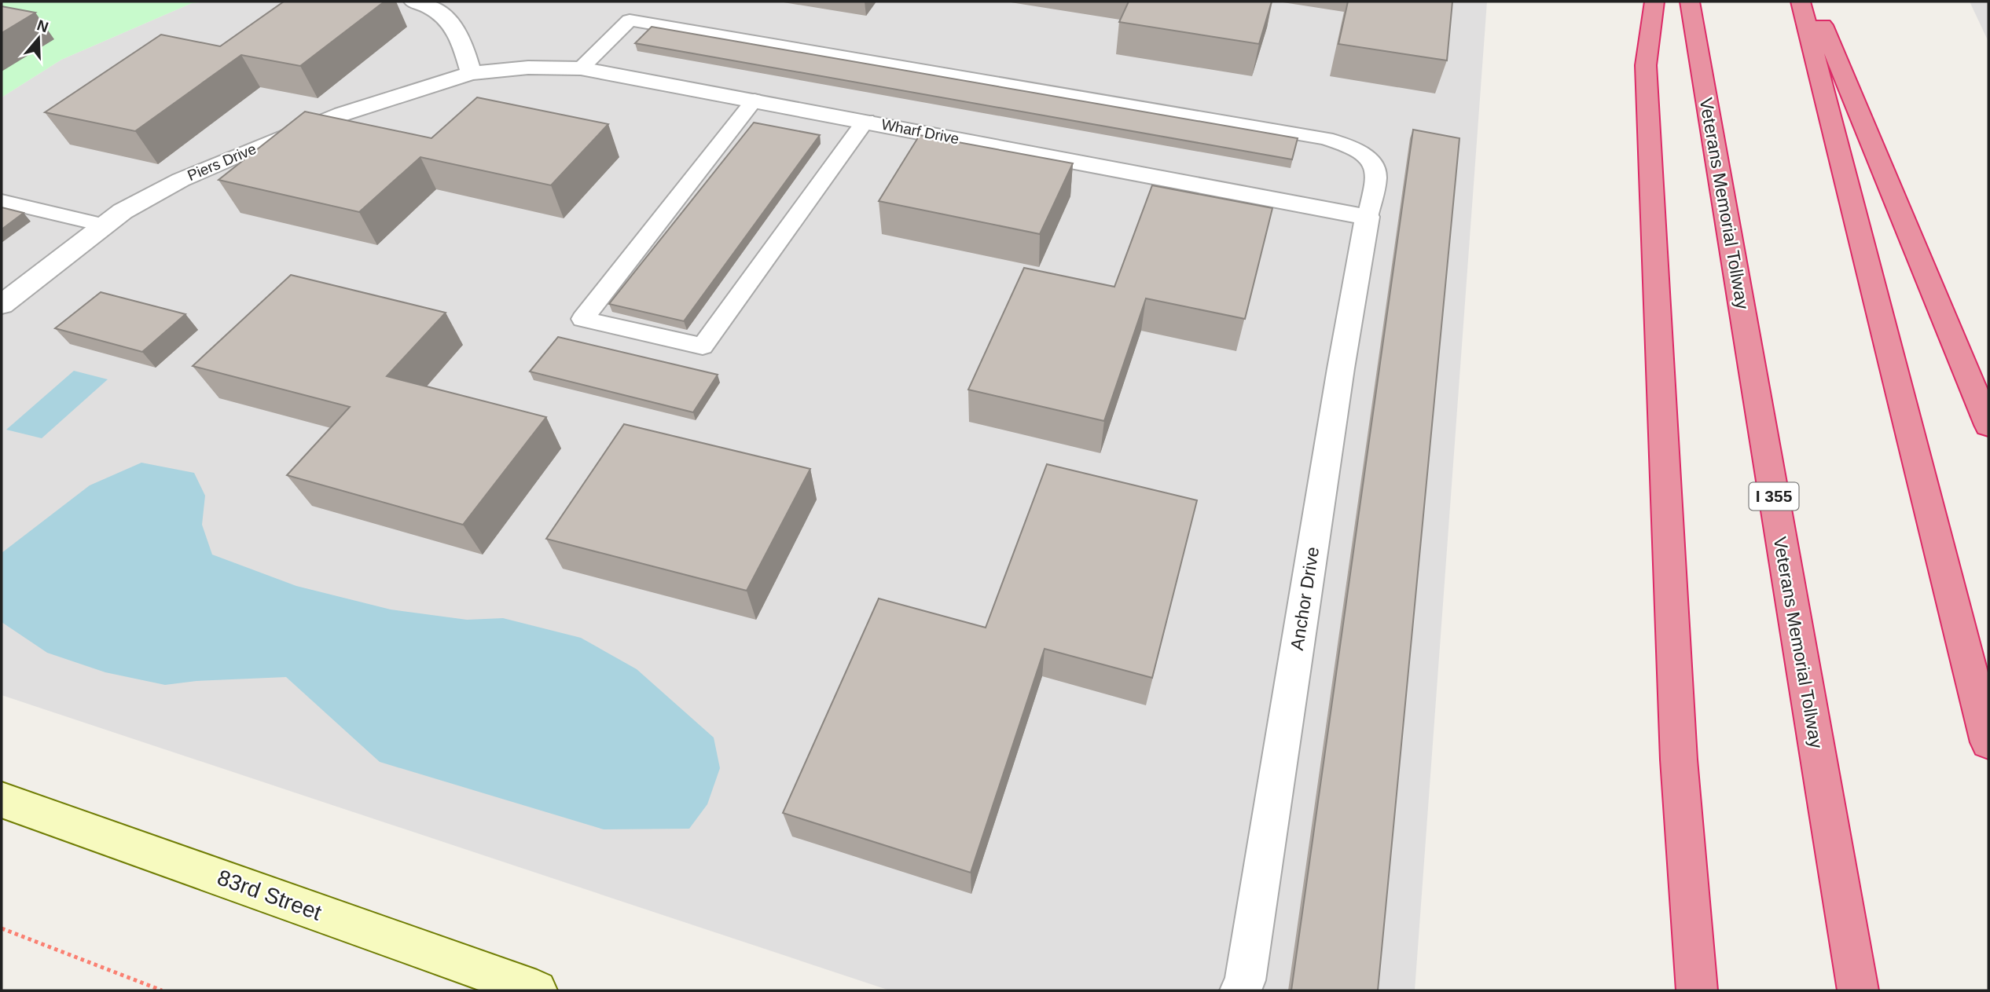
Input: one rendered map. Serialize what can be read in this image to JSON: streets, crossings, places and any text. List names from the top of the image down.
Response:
{
  "streets": {
    "highway": ["Veterans Memorial Tollway", "I 355"],
    "main road": ["83rd Street"],
    "street": ["Wharf Drive", "Piers Drive", "Anchor Drive"]
  },
  "crossings": [
    ["Wharf Drive", "Piers Drive"],
    ["Wharf Drive", "Anchor Drive"]
  ],
  "north": "top"
}
